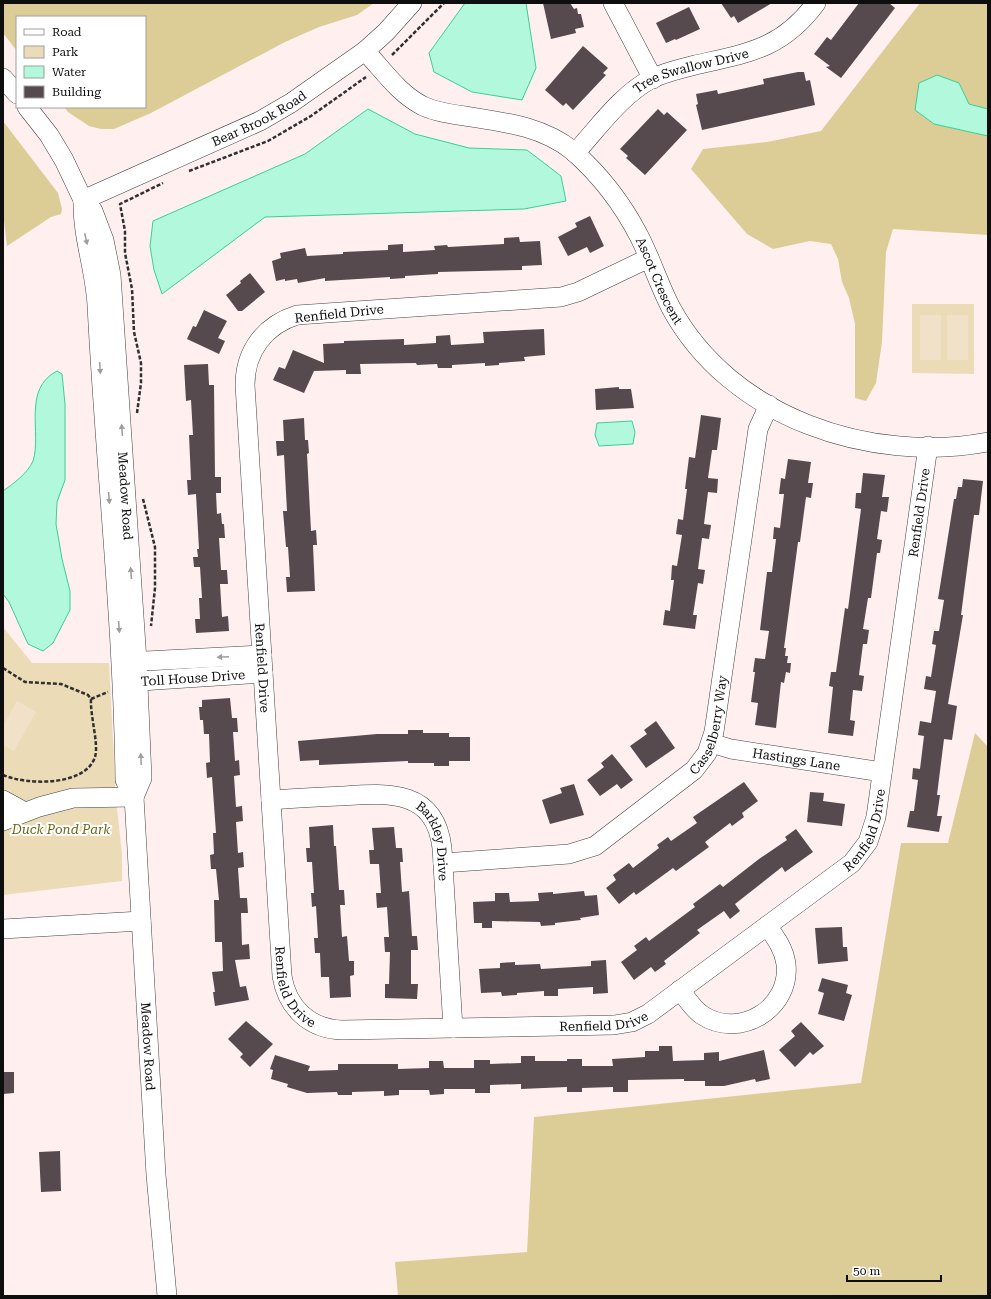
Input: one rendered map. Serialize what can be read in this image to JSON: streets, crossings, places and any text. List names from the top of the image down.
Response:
{
  "streets": {
    "street": [
      "Tree Swallow Drive",
      "Bear Brook Road",
      "Ascot Crescent",
      "Renfield Drive",
      "Meadow Road",
      "Toll House Drive",
      "Casselberry Way",
      "Hastings Lane",
      "Barkley Drive"
    ]
  },
  "crossings": [
    ["Tree Swallow Drive", "Ascot Crescent"],
    ["Bear Brook Road", "Ascot Crescent"],
    ["Bear Brook Road", "Meadow Road"],
    ["Ascot Crescent", "Renfield Drive"],
    ["Ascot Crescent", "Casselberry Way"],
    ["Renfield Drive", "Toll House Drive"],
    ["Renfield Drive", "Hastings Lane"],
    ["Renfield Drive", "Barkley Drive"],
    ["Meadow Road", "Toll House Drive"],
    ["Casselberry Way", "Hastings Lane"],
    ["Casselberry Way", "Barkley Drive"]
  ],
  "parks": ["Duck Pond Park"],
  "legend": [
    "Road",
    "Park",
    "Water",
    "Building"
  ],
  "scale_bar": "50 m"
}
